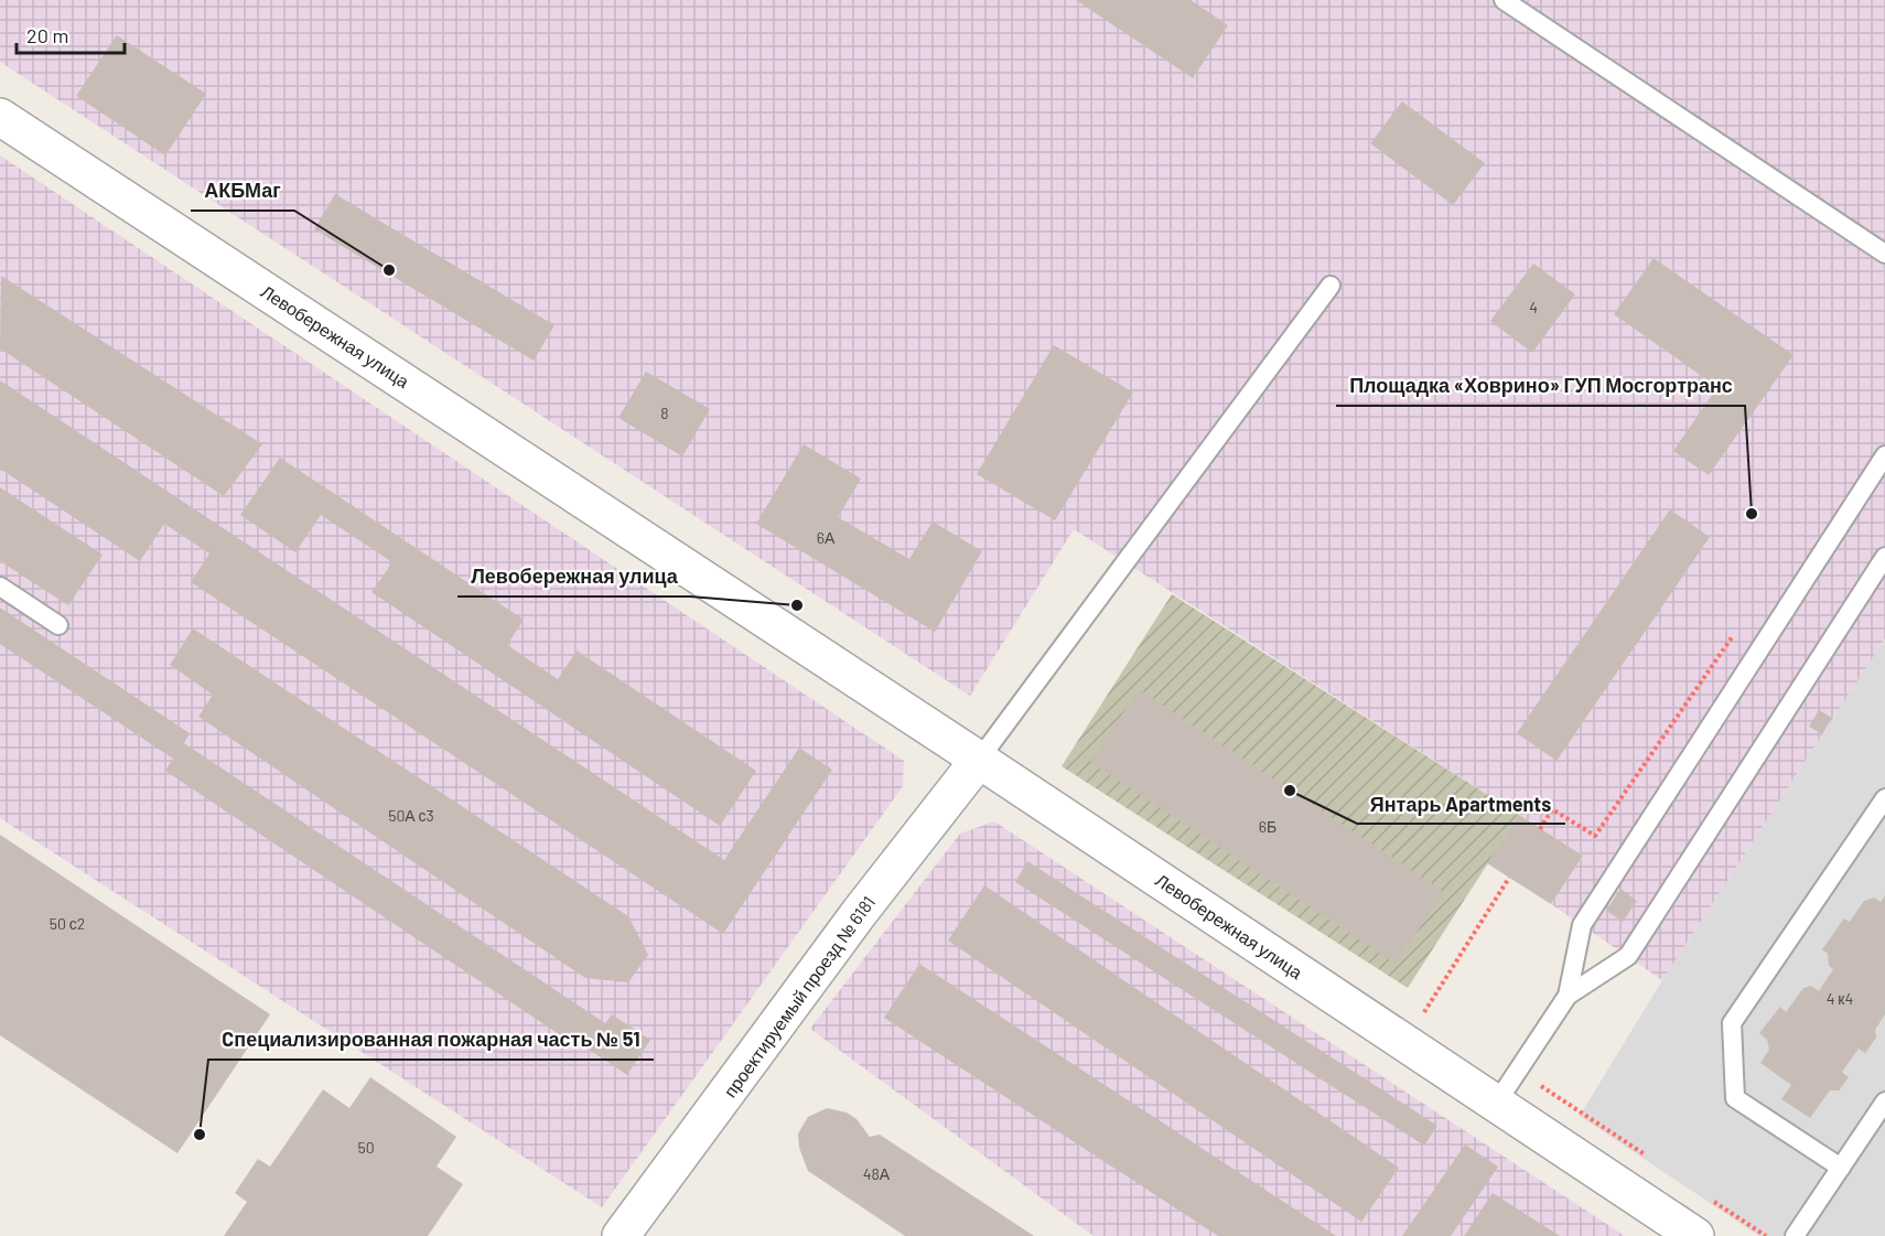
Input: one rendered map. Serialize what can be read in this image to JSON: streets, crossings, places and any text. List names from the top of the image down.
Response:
{
  "streets": {
    "street": ["Левобережная улица", "проектируемый проезд № 6181"]
  },
  "crossings": [
    ["Левобережная улица", "проектируемый проезд № 6181"]
  ],
  "places": [
    "АКБМаг",
    "Площадка «Ховрино» ГУП Мосгортранс",
    "Левобережная улица",
    "Янтарь Apartments",
    "Cпециализированная пожарная часть № 51"
  ],
  "house_numbers": [
    "4",
    "8",
    "6А",
    "50А с3",
    "6Б",
    "50 с2",
    "4 к4",
    "50",
    "48А"
  ],
  "scale_bar": "20 m"
}
